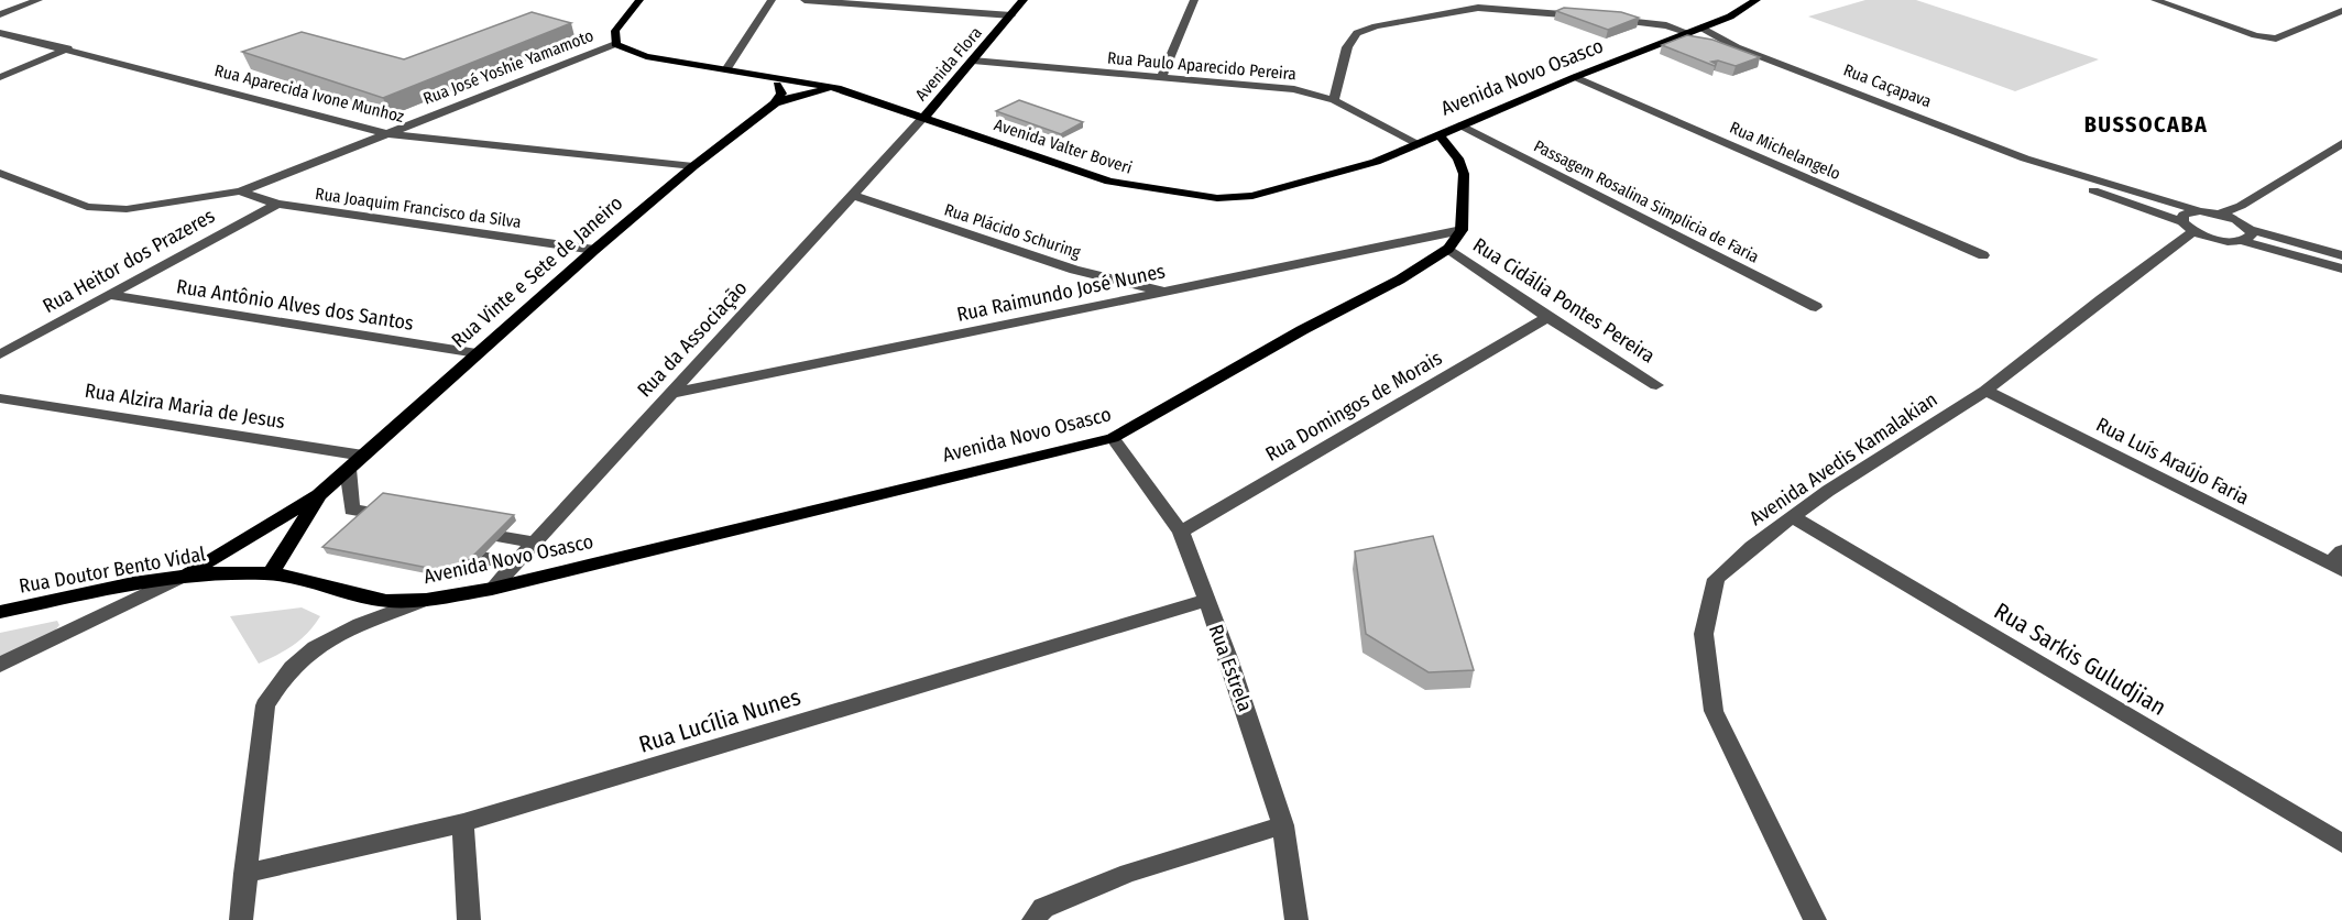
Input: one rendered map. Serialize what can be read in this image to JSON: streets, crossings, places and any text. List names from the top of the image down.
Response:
{
  "streets": {
    "main road": [
      "Avenida Flora",
      "Avenida Novo Osasco",
      "Avenida Valter Boveri",
      "Rua Vinte e Sete de Janeiro",
      "Rua Doutor Bento Vidal"
    ],
    "street": [
      "Rua Paulo Aparecido Pereira",
      "Rua José Yoshie Yamamoto",
      "Rua Caçapava",
      "Rua Aparecida Ivone Munhoz",
      "Rua Michelangelo",
      "Passagem Rosalina Simplicia de Faria",
      "Rua Joaquim Francisco da Silva",
      "Rua Plácido Schuring",
      "Rua Heitor dos Prazeres",
      "Rua Raimundo José Nunes",
      "Rua Cidália Pontes Pereira",
      "Rua Antônio Alves dos Santos",
      "Rua da Associação",
      "Rua Alzira Maria de Jesus",
      "Rua Domingos de Morais",
      "Avenida Avedis Kamalakian",
      "Rua Luís Araújo Faria",
      "Rua Sarkis Guludjian",
      "Rua Estrela",
      "Rua Lucília Nunes"
    ]
  },
  "crossings": [
    ["Avenida Flora", "Rua Paulo Aparecido Pereira"],
    ["Avenida Flora", "Avenida Valter Boveri"],
    ["Avenida Flora", "Rua da Associação"],
    ["Rua Paulo Aparecido Pereira", "Avenida Valter Boveri"],
    ["Rua José Yoshie Yamamoto", "Rua Aparecida Ivone Munhoz"],
    ["Rua José Yoshie Yamamoto", "Avenida Valter Boveri"],
    ["Rua José Yoshie Yamamoto", "Rua Joaquim Francisco da Silva"],
    ["Avenida Novo Osasco", "Rua Caçapava"],
    ["Avenida Novo Osasco", "Avenida Valter Boveri"],
    ["Avenida Novo Osasco", "Rua Michelangelo"],
    ["Avenida Novo Osasco", "Passagem Rosalina Simplicia de Faria"],
    ["Avenida Novo Osasco", "Rua Vinte e Sete de Janeiro"],
    ["Avenida Novo Osasco", "Rua Raimundo José Nunes"],
    ["Avenida Novo Osasco", "Rua Cidália Pontes Pereira"],
    ["Avenida Novo Osasco", "Rua da Associação"],
    ["Avenida Novo Osasco", "Rua Doutor Bento Vidal"],
    ["Avenida Novo Osasco", "Rua Estrela"],
    ["Rua Caçapava", "Avenida Avedis Kamalakian"],
    ["Rua Aparecida Ivone Munhoz", "Rua Vinte e Sete de Janeiro"],
    ["Avenida Valter Boveri", "Rua Vinte e Sete de Janeiro"],
    ["Avenida Valter Boveri", "Rua da Associação"],
    ["Rua Joaquim Francisco da Silva", "Rua Heitor dos Prazeres"],
    ["Rua Joaquim Francisco da Silva", "Rua Vinte e Sete de Janeiro"],
    ["Rua Plácido Schuring", "Rua Raimundo José Nunes"],
    ["Rua Plácido Schuring", "Rua da Associação"],
    ["Rua Heitor dos Prazeres", "Rua Antônio Alves dos Santos"],
    ["Rua Vinte e Sete de Janeiro", "Rua Antônio Alves dos Santos"],
    ["Rua Vinte e Sete de Janeiro", "Rua Alzira Maria de Jesus"],
    ["Rua Vinte e Sete de Janeiro", "Rua Doutor Bento Vidal"],
    ["Rua Raimundo José Nunes", "Rua da Associação"],
    ["Rua Cidália Pontes Pereira", "Rua Domingos de Morais"],
    ["Rua Domingos de Morais", "Rua Estrela"],
    ["Avenida Avedis Kamalakian", "Rua Luís Araújo Faria"],
    ["Avenida Avedis Kamalakian", "Rua Sarkis Guludjian"],
    ["Rua Estrela", "Rua Lucília Nunes"]
  ],
  "districts": ["BUSSOCABA"]
}
